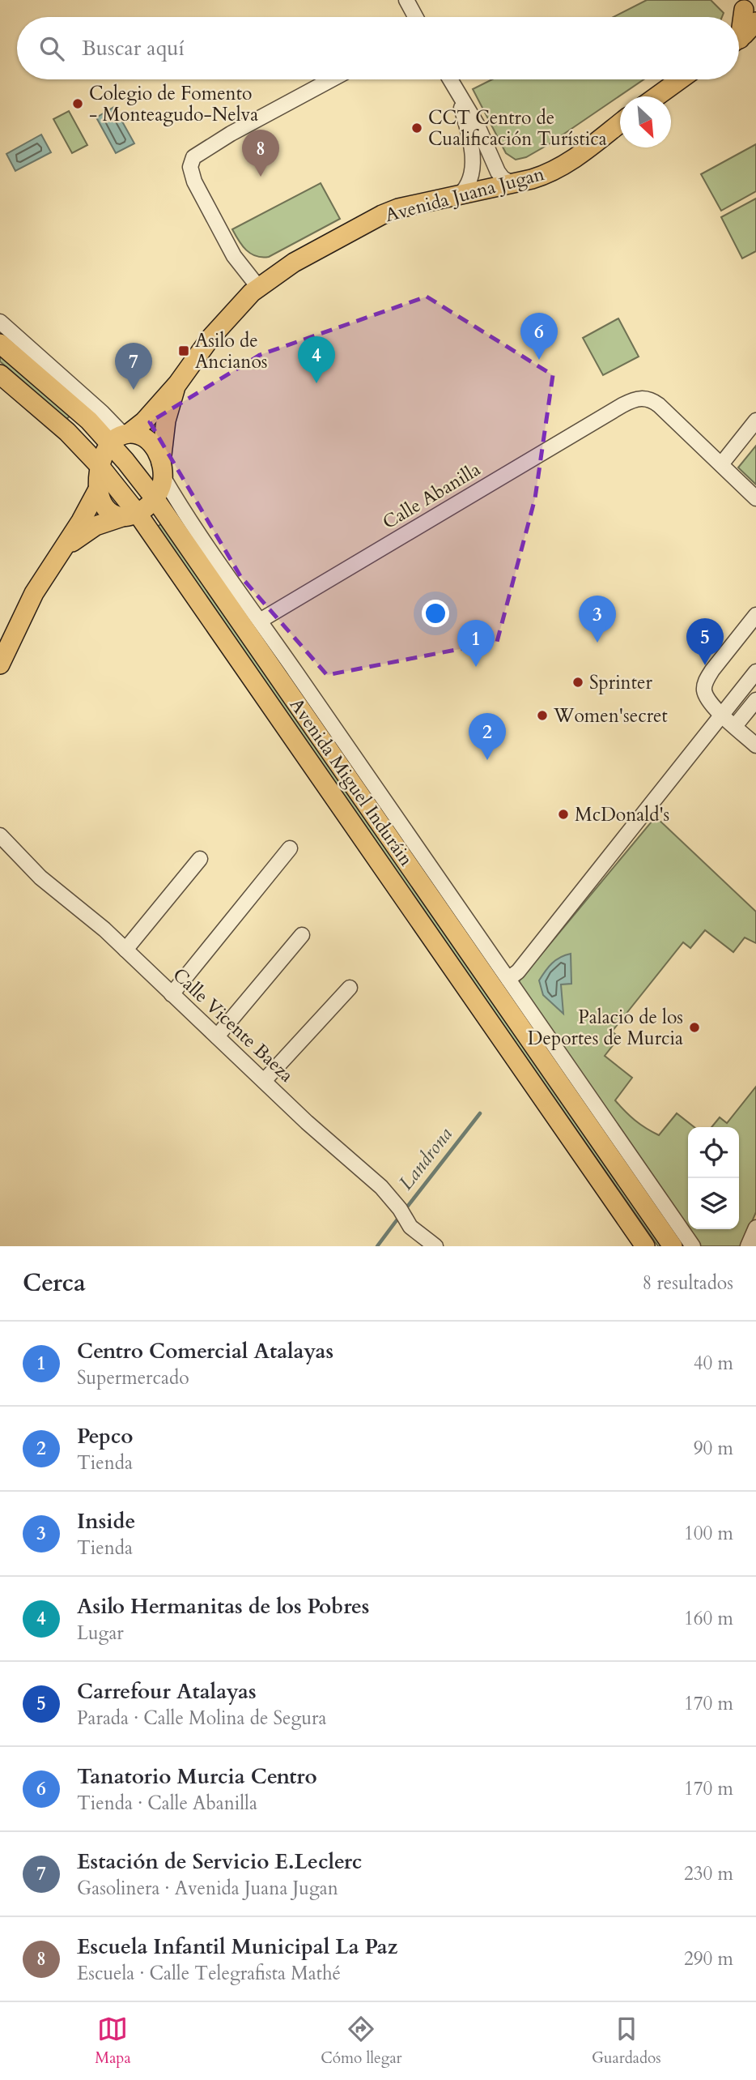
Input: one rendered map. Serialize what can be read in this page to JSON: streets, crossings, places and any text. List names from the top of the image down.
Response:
{
  "streets": {
    "main road": ["Avenida Juana Jugan", "Avenida Miguel Induráin"],
    "street": ["Calle Abanilla", "Calle Vicente Baeza"]
  },
  "crossings": [
    ["Avenida Juana Jugan", "Avenida Miguel Induráin"]
  ],
  "water": ["Landrona"],
  "places": {
    "other": [
      "Colegio de Fomento - Monteagudo-Nelva",
      "CCT Centro de Cualificación Turística",
      "Sprinter",
      "Women'secret",
      "McDonald's",
      "Palacio de los Deportes de Murcia"
    ],
    "transit": ["Asilo de Ancianos"]
  },
  "north": "bottom right",
  "page": {
    "search": "Buscar aquí",
    "pins": [
      "8",
      "6",
      "4",
      "7",
      "3",
      "5",
      "1",
      "2"
    ],
    "heading": ["Cerca", "8 resultados"],
    "list": [
      {
        "mark": "1",
        "name": "Centro Comercial Atalayas",
        "note": "Supermercado",
        "value": "40 m"
      },
      {
        "mark": "2",
        "name": "Pepco",
        "note": "Tienda",
        "value": "90 m"
      },
      {
        "mark": "3",
        "name": "Inside",
        "note": "Tienda",
        "value": "100 m"
      },
      {
        "mark": "4",
        "name": "Asilo Hermanitas de los Pobres",
        "note": "Lugar",
        "value": "160 m"
      },
      {
        "mark": "5",
        "name": "Carrefour Atalayas",
        "note": "Parada · Calle Molina de Segura",
        "value": "170 m"
      },
      {
        "mark": "6",
        "name": "Tanatorio Murcia Centro",
        "note": "Tienda · Calle Abanilla",
        "value": "170 m"
      },
      {
        "mark": "7",
        "name": "Estación de Servicio E.Leclerc",
        "note": "Gasolinera · Avenida Juana Jugan",
        "value": "230 m"
      },
      {
        "mark": "8",
        "name": "Escuela Infantil Municipal La Paz",
        "note": "Escuela · Calle Telegrafista Mathé",
        "value": "290 m"
      }
    ],
    "nav": ["Mapa", "Cómo llegar", "Guardados"]
  }
}
